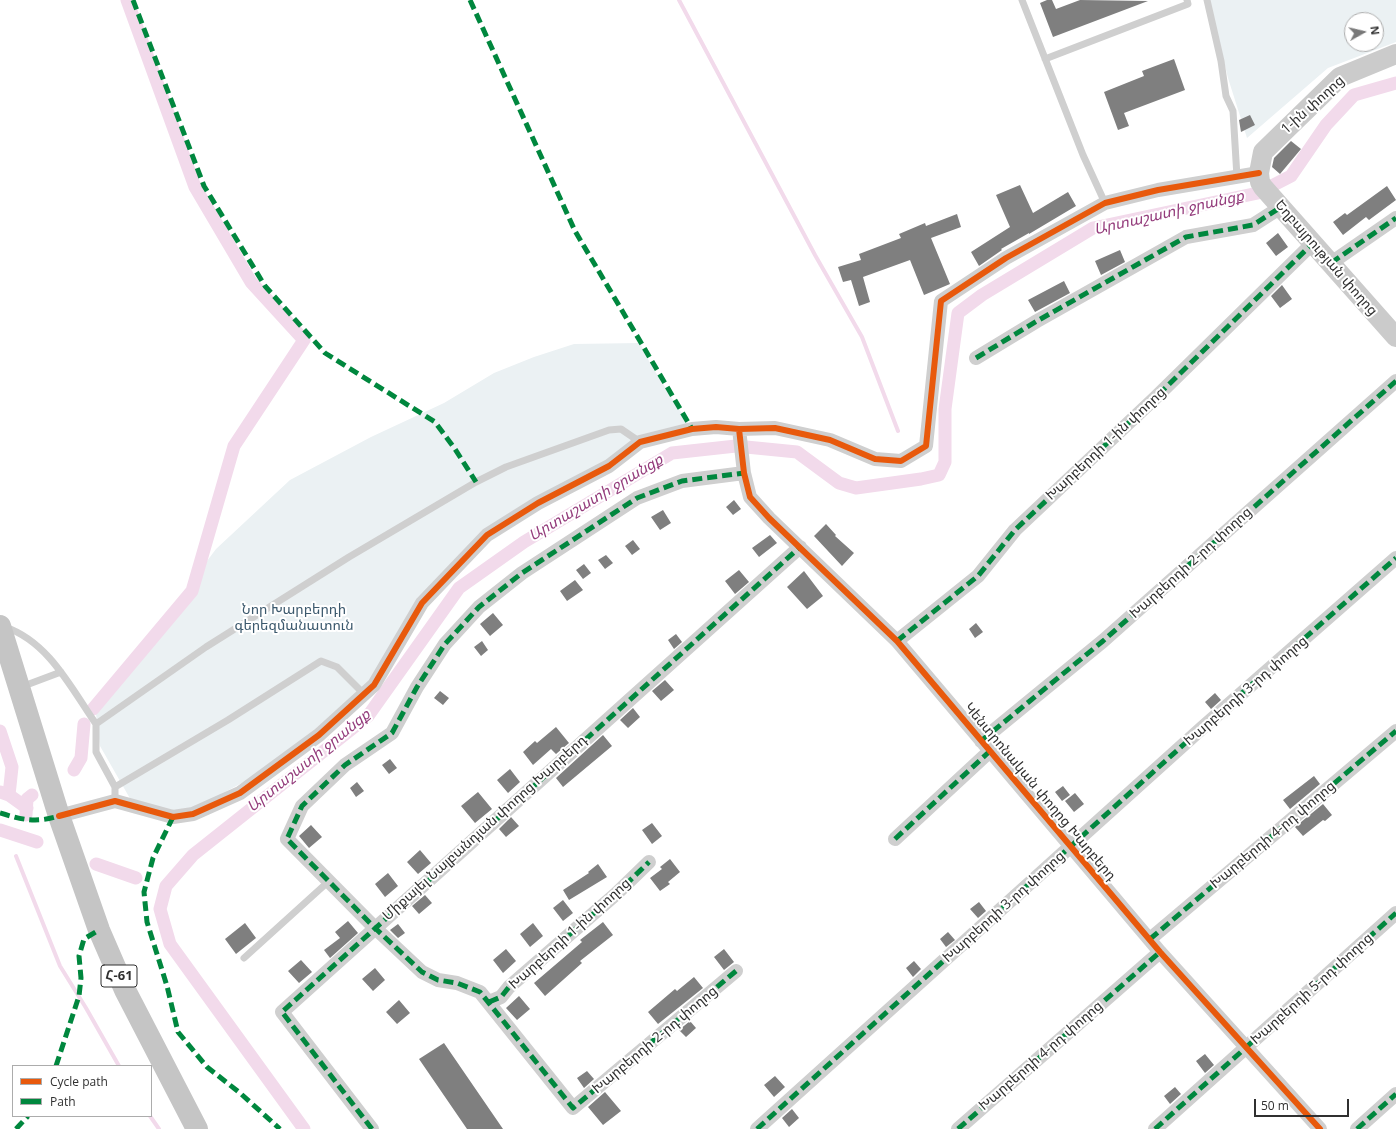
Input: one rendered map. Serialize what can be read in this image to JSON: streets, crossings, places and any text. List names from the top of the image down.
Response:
{
  "streets": {
    "main road": ["1-ին փողոց", "Եղբայրության փողոց", "Հ-61"],
    "street": [
      "Խարբերդի 1-ին փողոց",
      "Խարբերդի 2-րդ փողոց",
      "Խարբերդի 3-րդ փողոց",
      "Կենտրոնական փողոց Խարբերդ",
      "Միքայել Նալբանդյան փողոց Խարբերդ",
      "Խարբերդի 4-րդ փողոց",
      "Խարբերդի 5-րդ փողոց"
    ]
  },
  "crossings": [
    ["1-ին փողոց", "Եղբայրության փողոց"],
    ["Եղբայրության փողոց", "Խարբերդի 1-ին փողոց"],
    ["Խարբերդի 1-ին փողոց", "Խարբերդի 2-րդ փողոց"],
    ["Խարբերդի 1-ին փողոց", "Կենտրոնական փողոց Խարբերդ"],
    ["Խարբերդի 2-րդ փողոց", "Կենտրոնական փողոց Խարբերդ"],
    ["Խարբերդի 3-րդ փողոց", "Կենտրոնական փողոց Խարբերդ"],
    ["Կենտրոնական փողոց Խարբերդ", "Միքայել Նալբանդյան փողոց Խարբերդ"],
    ["Կենտրոնական փողոց Խարբերդ", "Խարբերդի 4-րդ փողոց"],
    ["Կենտրոնական փողոց Խարբերդ", "Խարբերդի 5-րդ փողոց"]
  ],
  "water": ["Արտաշատի ջրանցք"],
  "parks": ["Նոր Խարբերդի գերեզմանատուն"],
  "legend": ["Cycle path", "Path"],
  "scale_bar": "50 m",
  "north": "right"
}
